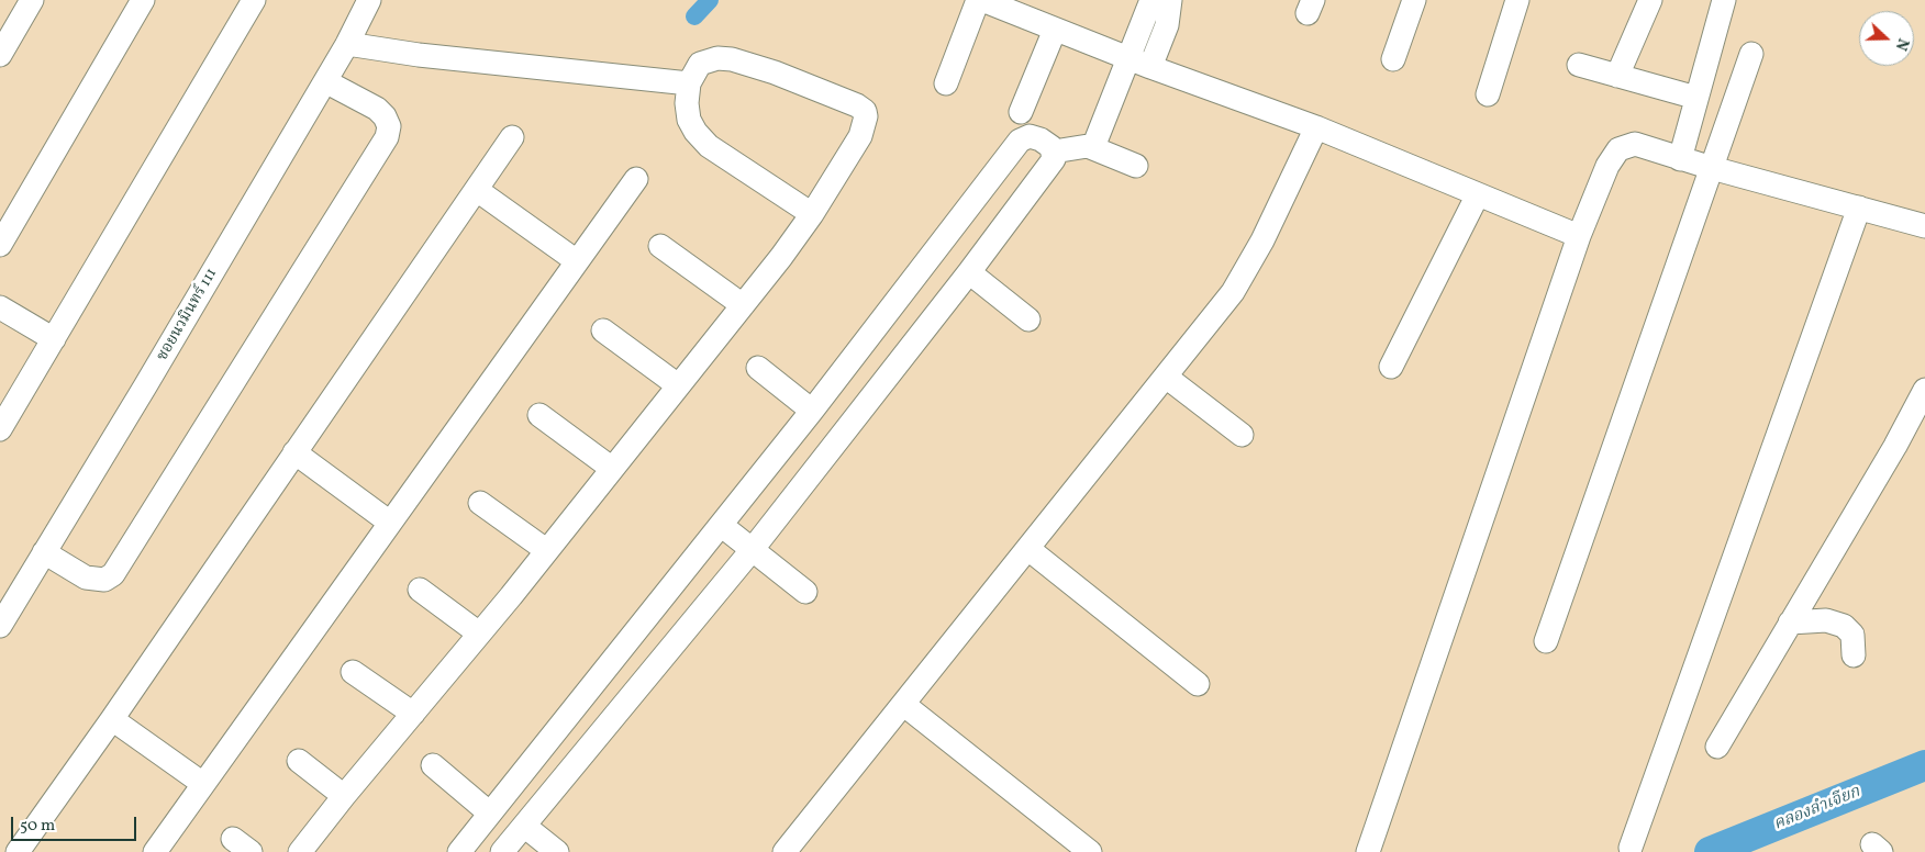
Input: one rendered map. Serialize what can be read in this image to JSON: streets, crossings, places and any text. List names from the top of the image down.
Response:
{
  "streets": {
    "street": ["ซอยนวมินทร์ 111"]
  },
  "water": ["คลองลำเจียก"],
  "scale_bar": "50 m",
  "north": "right"
}
